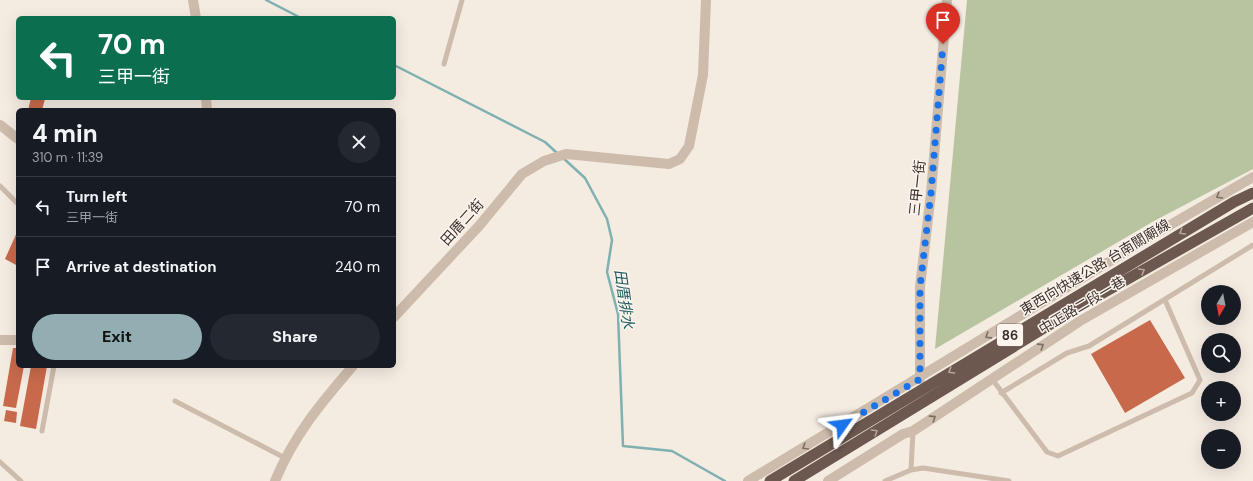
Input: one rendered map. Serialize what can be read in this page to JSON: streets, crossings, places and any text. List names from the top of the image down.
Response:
{
  "streets": {
    "highway": ["東西向快速公路 台南關廟線", "86"],
    "street": ["三甲一街", "田厝二街", "中正路二段一巷"]
  },
  "crossings": [
    ["三甲一街", "中正路二段一巷"]
  ],
  "water": ["田厝排水"],
  "north": "bottom",
  "page": {
    "turn": ["70 m", "三甲一街"],
    "heading": ["4 min", "310 m · 11:39"],
    "list": [
      {
        "name": "Turn left",
        "note": "三甲一街",
        "value": "70 m"
      },
      {
        "name": "Arrive at destination",
        "value": "240 m"
      }
    ],
    "map_buttons": ["+", "−"],
    "buttons": ["Exit", "Share"]
  }
}
